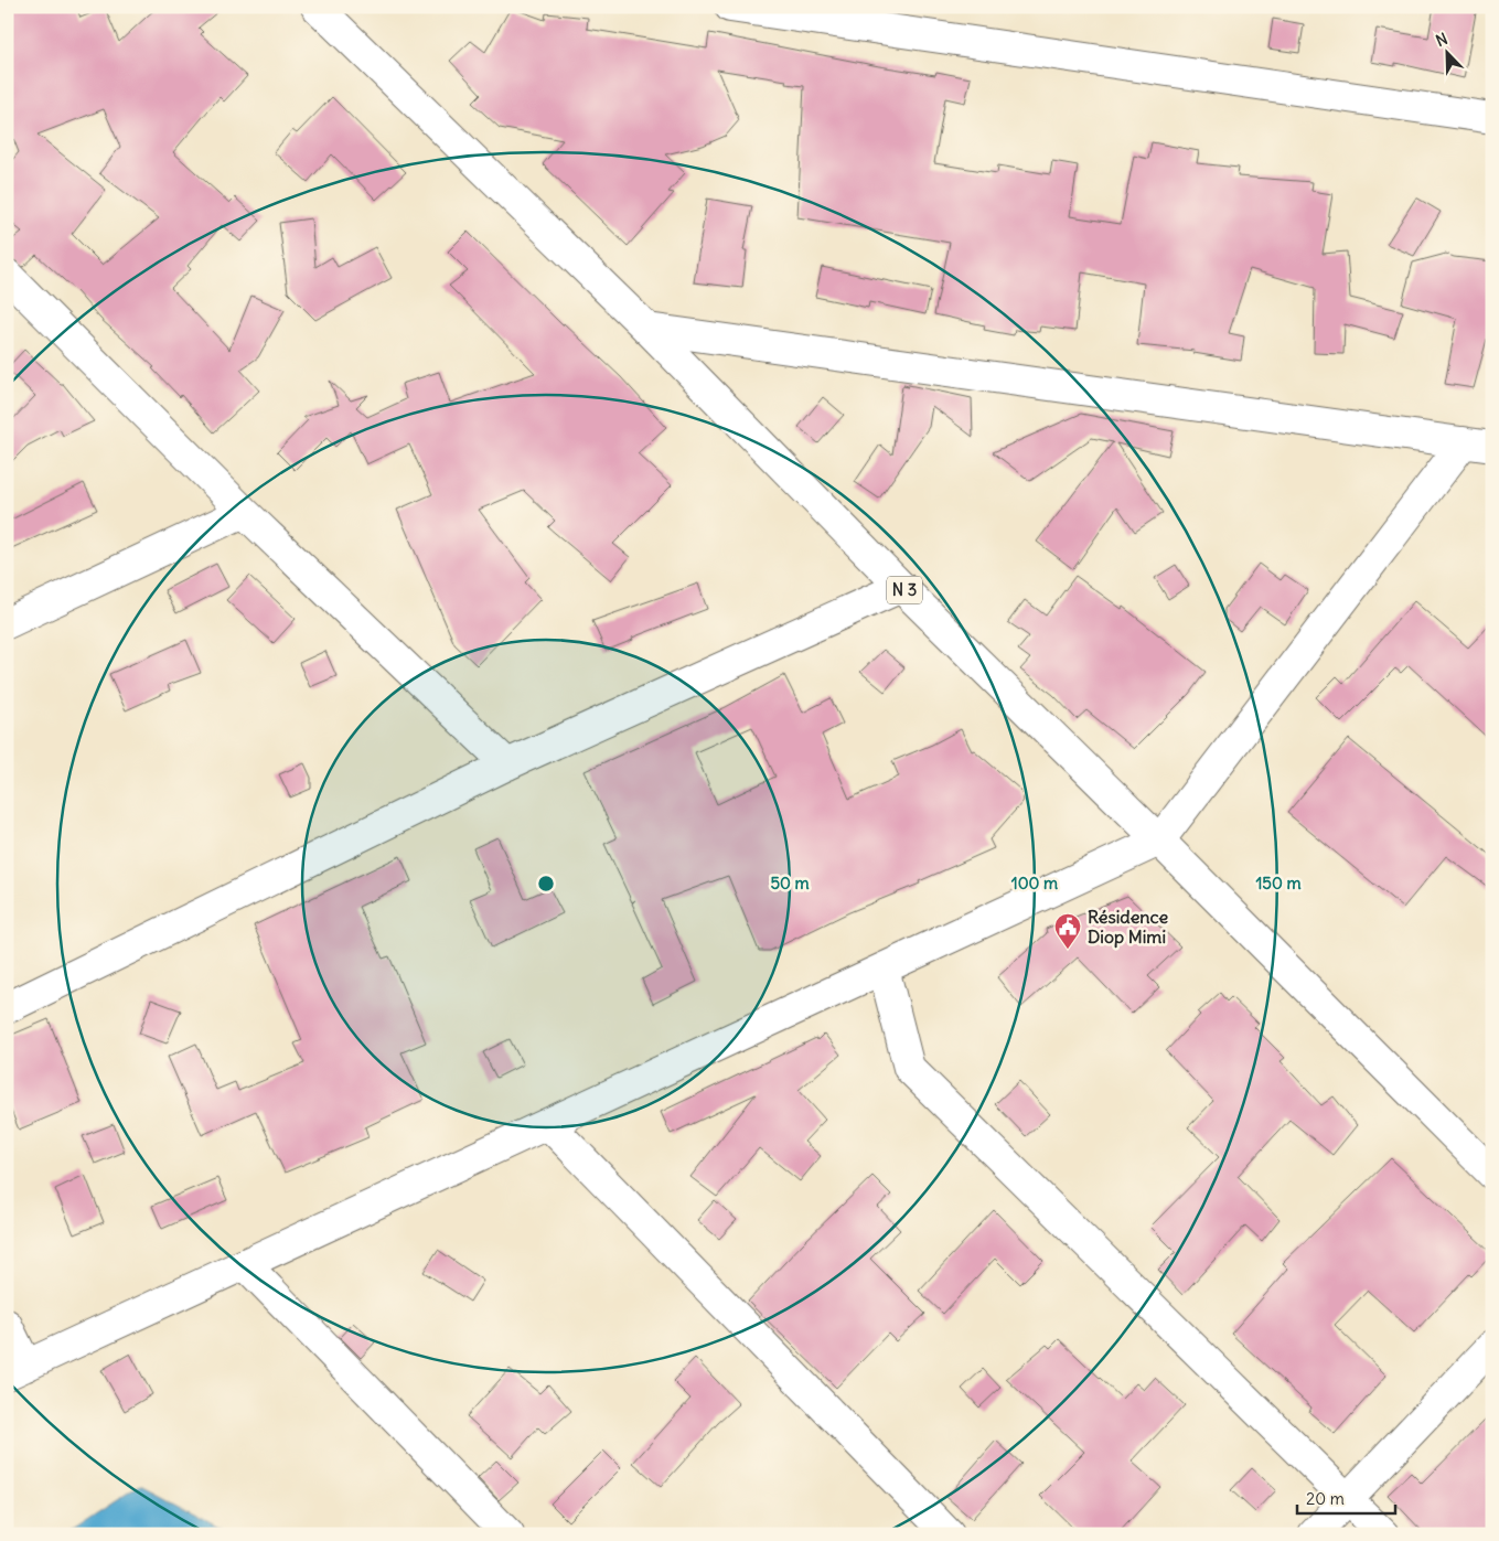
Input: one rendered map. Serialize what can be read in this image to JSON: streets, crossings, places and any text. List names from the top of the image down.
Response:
{
  "streets": {
    "street": ["N 3"]
  },
  "places": {
    "public building": ["Résidence Diop Mimi"]
  },
  "scale_bar": "20 m",
  "north": "top left",
  "rings": ["50 m", "100 m", "150 m"]
}
